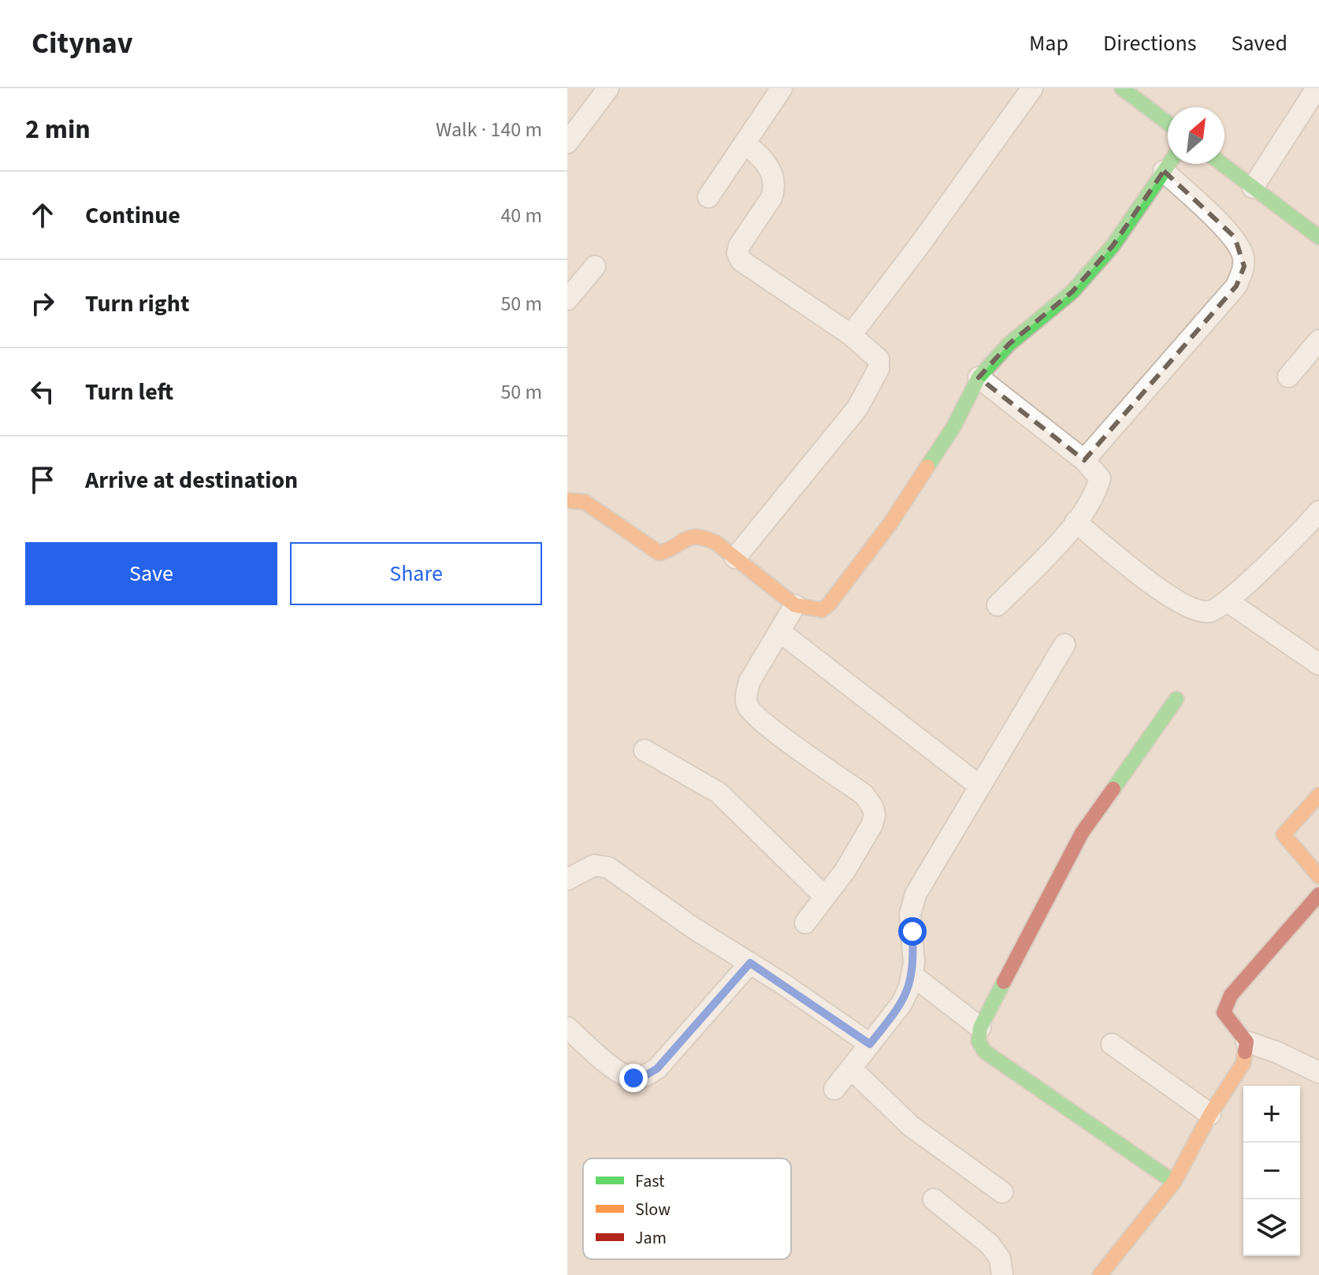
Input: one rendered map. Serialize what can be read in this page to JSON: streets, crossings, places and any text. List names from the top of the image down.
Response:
{
  "legend": ["Fast", "Slow", "Jam"],
  "north": "top right",
  "page": {
    "header": "Citynav",
    "nav": ["Map", "Directions", "Saved"],
    "heading": ["2 min", "Walk · 140 m"],
    "list": [
      ["Continue", "40 m"],
      ["Turn right", "50 m"],
      ["Turn left", "50 m"],
      "Arrive at destination"
    ],
    "buttons": ["Save", "Share"],
    "map_buttons": ["+", "−"]
  }
}
